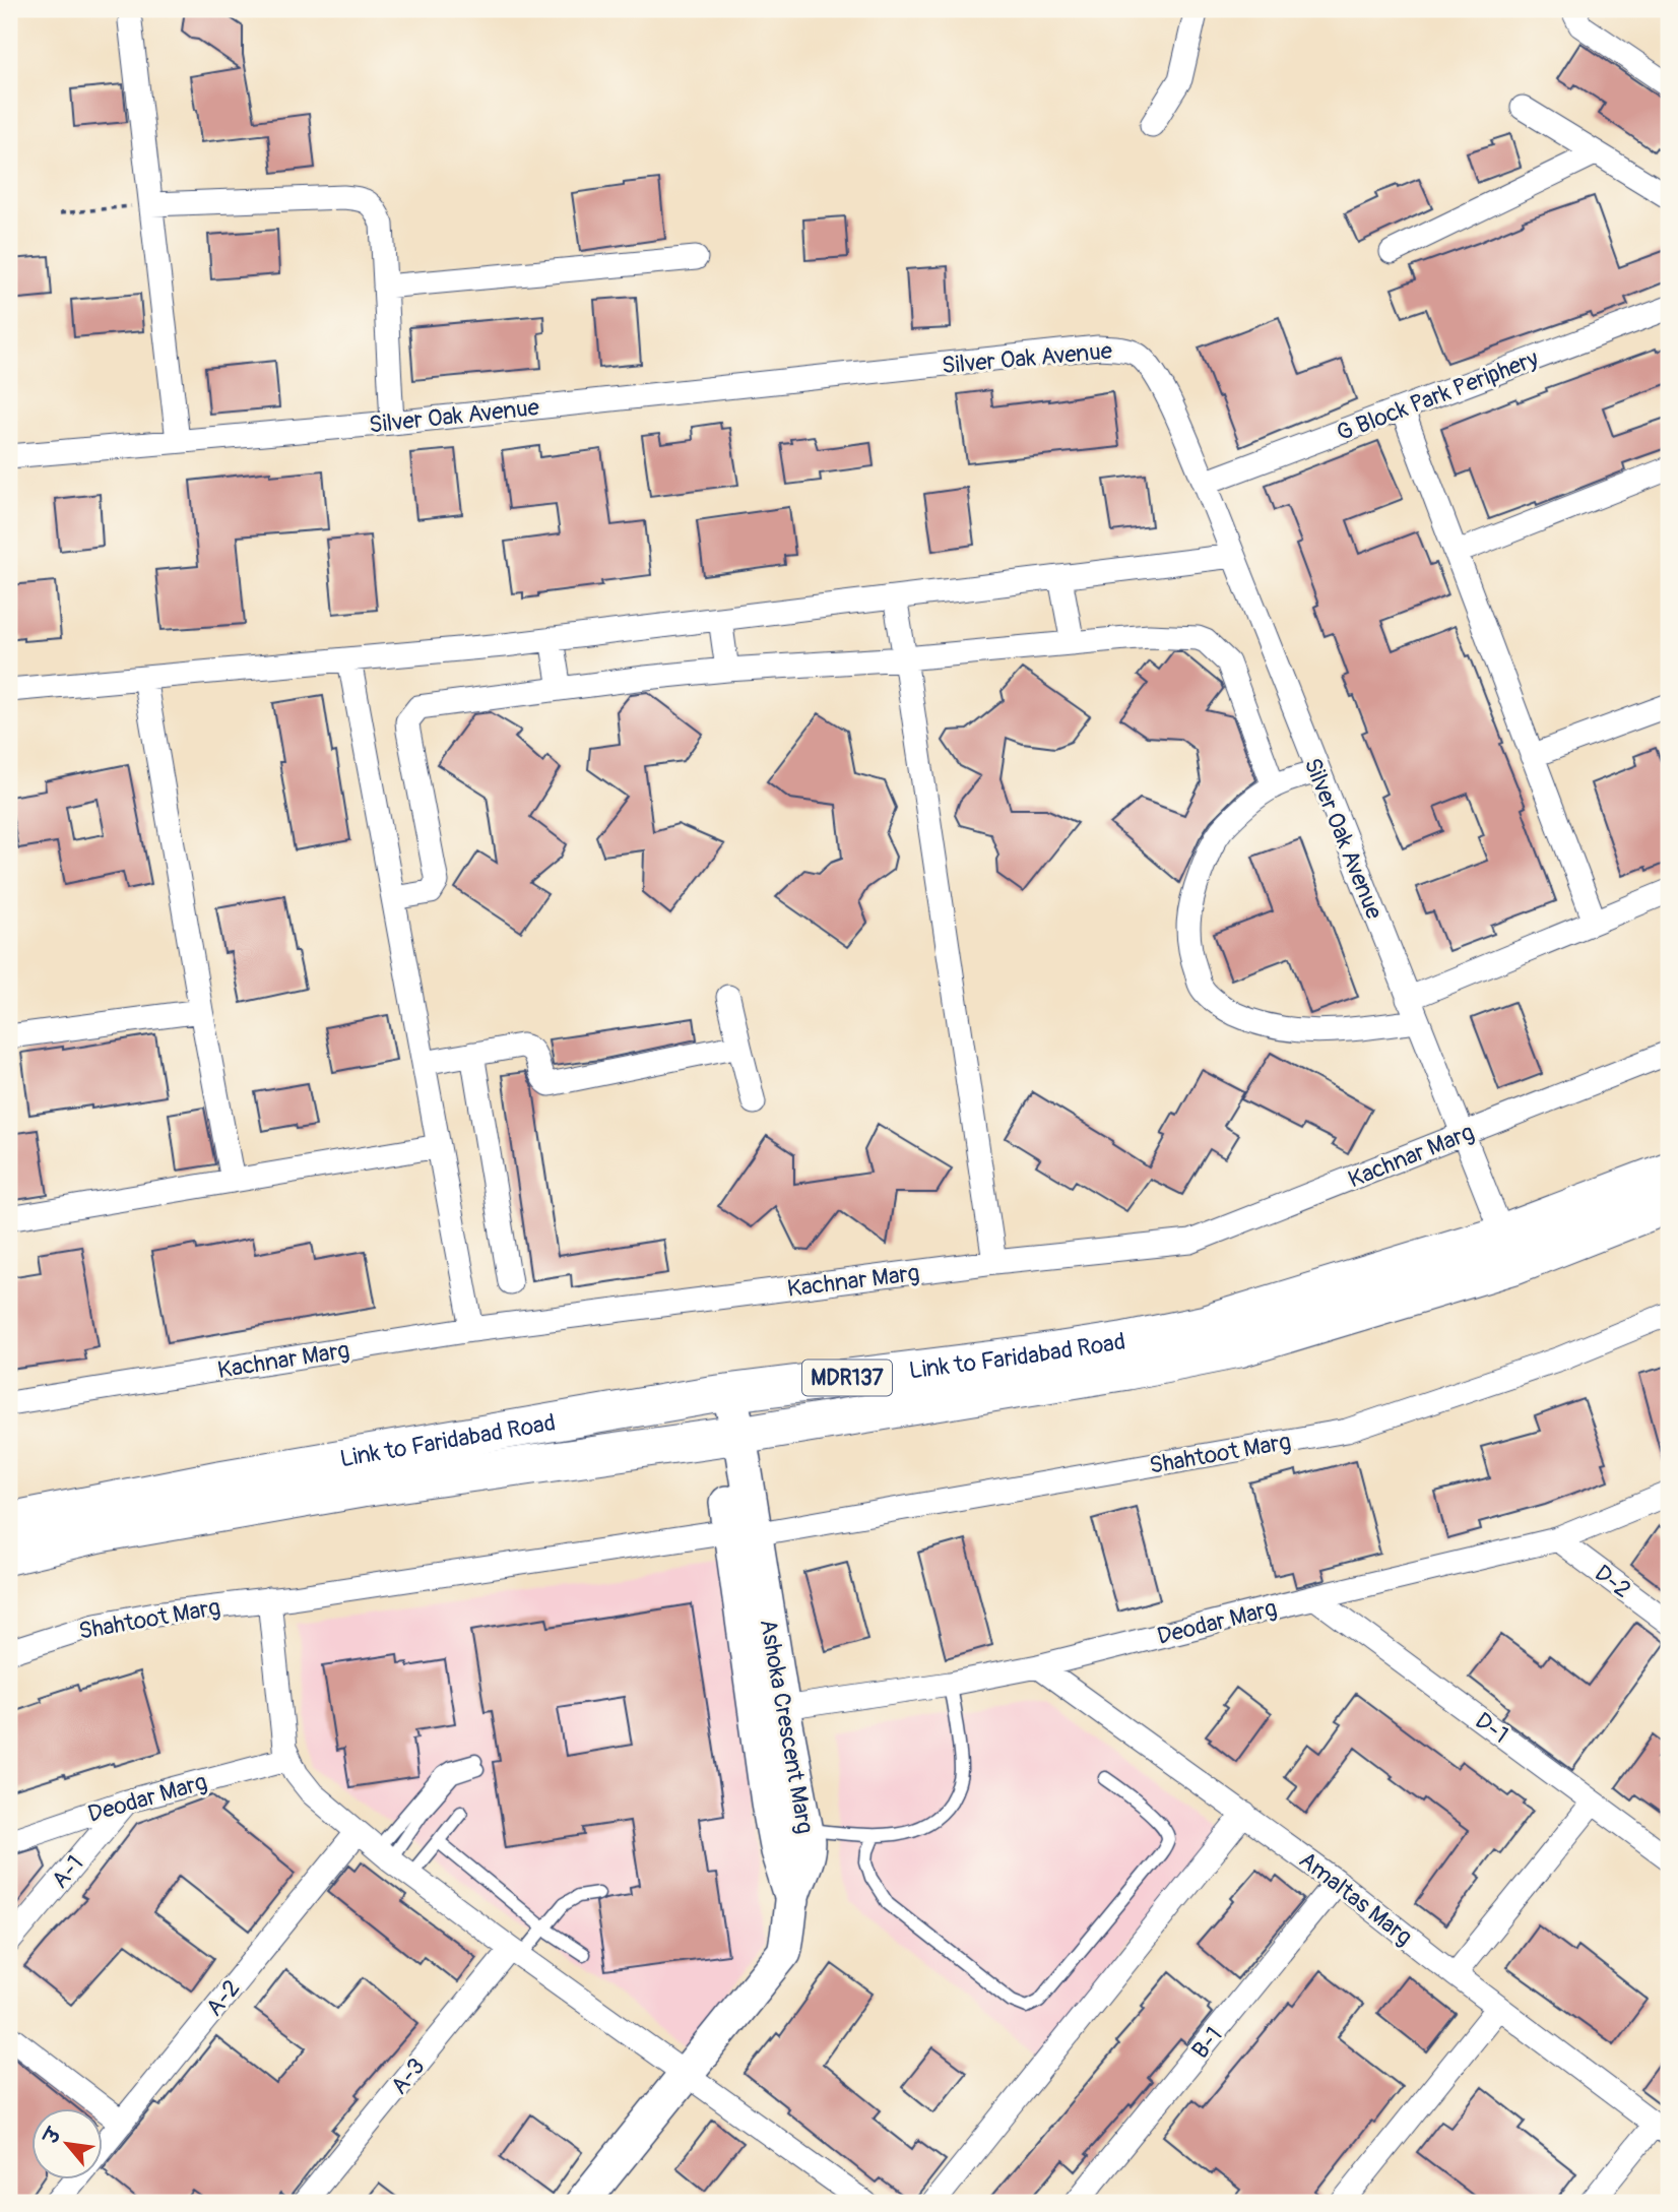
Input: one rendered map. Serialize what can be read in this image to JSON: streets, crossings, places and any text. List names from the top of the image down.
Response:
{
  "streets": {
    "main road": ["Link to Faridabad Road", "MDR137"],
    "street": [
      "Silver Oak Avenue",
      "G Block Park Periphery",
      "Kachnar Marg",
      "Shahtoot Marg",
      "D-2",
      "Deodar Marg",
      "Ashoka Crescent Marg",
      "D-1",
      "A-1",
      "Amaltas Marg",
      "A-2",
      "B-1",
      "A-3"
    ]
  },
  "crossings": [
    ["Silver Oak Avenue", "G Block Park Periphery"],
    ["Silver Oak Avenue", "Kachnar Marg"],
    ["Silver Oak Avenue", "Link to Faridabad Road"],
    ["Link to Faridabad Road", "Ashoka Crescent Marg"],
    ["Shahtoot Marg", "Ashoka Crescent Marg"],
    ["D-2", "Deodar Marg"],
    ["Deodar Marg", "Ashoka Crescent Marg"],
    ["Deodar Marg", "D-1"],
    ["Deodar Marg", "A-1"],
    ["Deodar Marg", "Amaltas Marg"],
    ["Amaltas Marg", "B-1"]
  ],
  "north": "top left"
}
